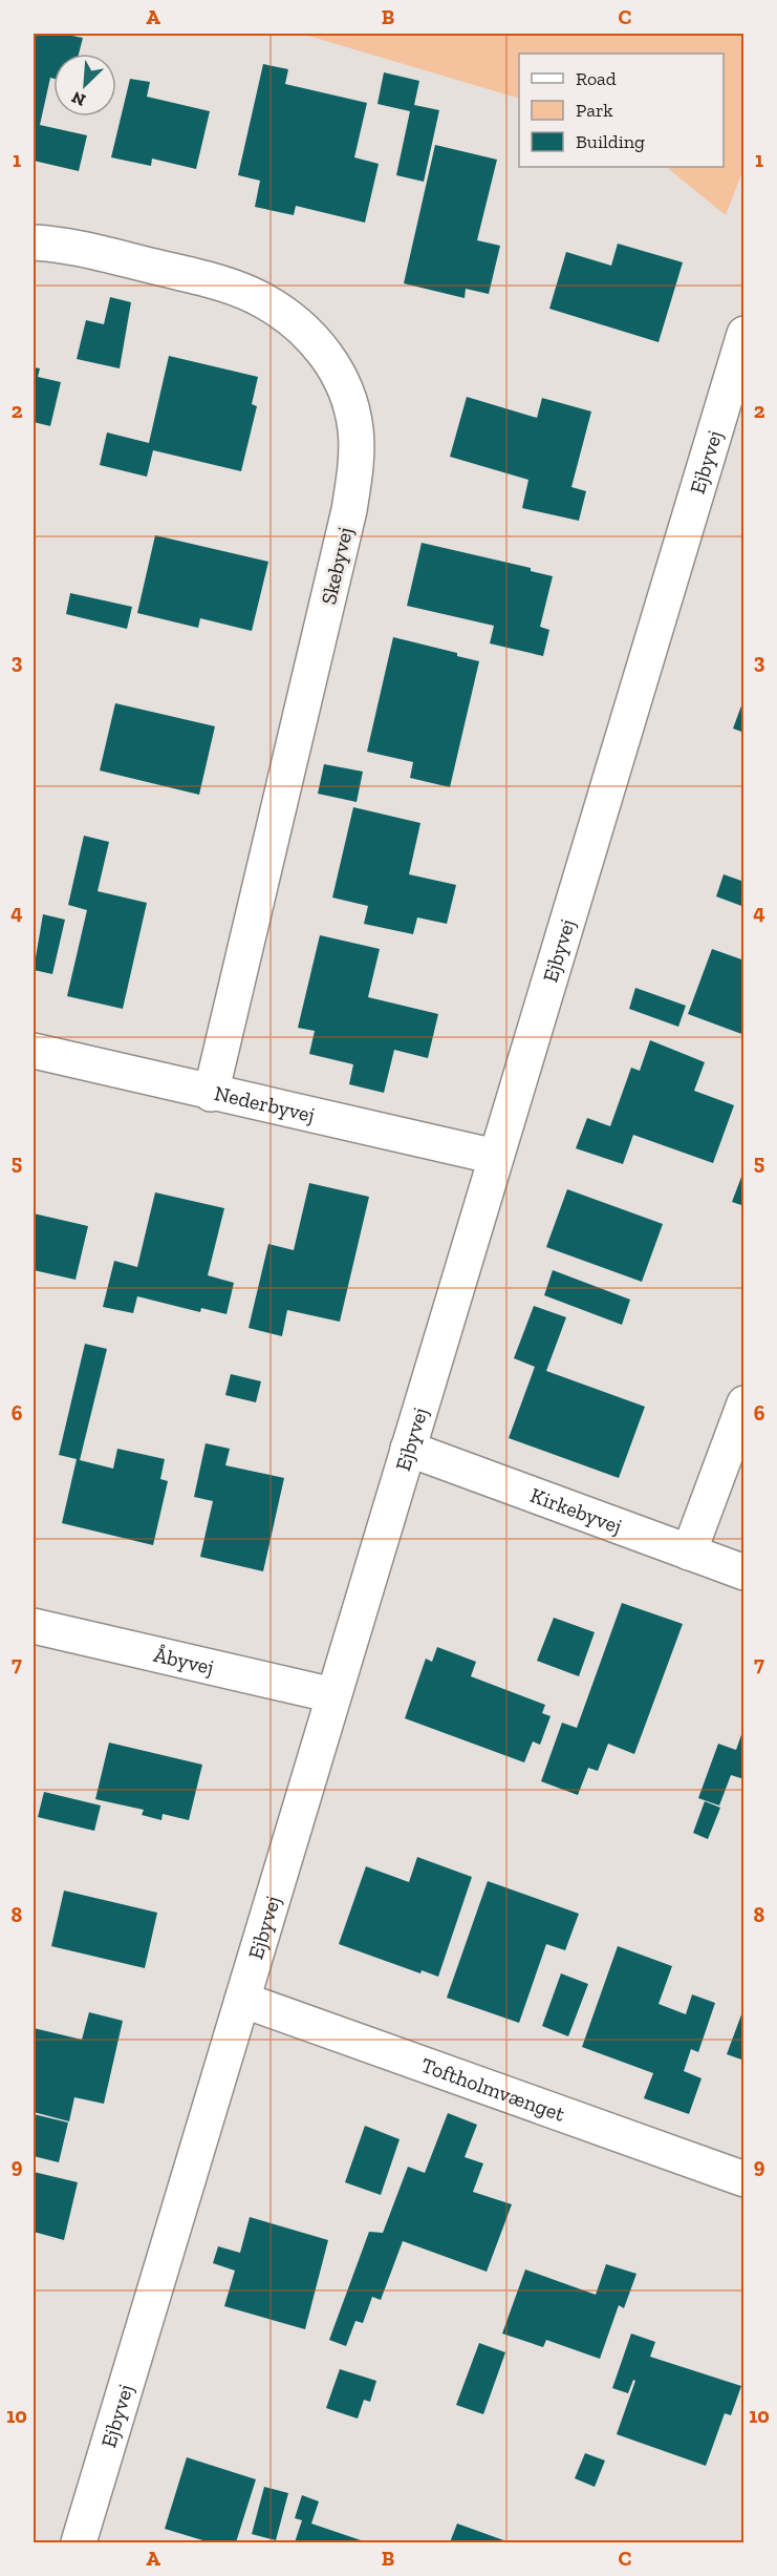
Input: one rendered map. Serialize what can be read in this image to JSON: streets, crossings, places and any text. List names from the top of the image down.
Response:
{
  "streets": {
    "street": [
      "Ejbyvej",
      "Skebyvej",
      "Nederbyvej",
      "Kirkebyvej",
      "Åbyvej",
      "Toftholmvænget"
    ]
  },
  "crossings": [
    ["Ejbyvej", "Nederbyvej"],
    ["Ejbyvej", "Kirkebyvej"],
    ["Ejbyvej", "Åbyvej"],
    ["Ejbyvej", "Toftholmvænget"],
    ["Skebyvej", "Nederbyvej"]
  ],
  "legend": ["Road", "Park", "Building"],
  "north": "bottom left",
  "grid": {
    "columns": ["A", "B", "C"],
    "rows": [
      "1",
      "2",
      "3",
      "4",
      "5",
      "6",
      "7",
      "8",
      "9",
      "10"
    ]
  }
}
